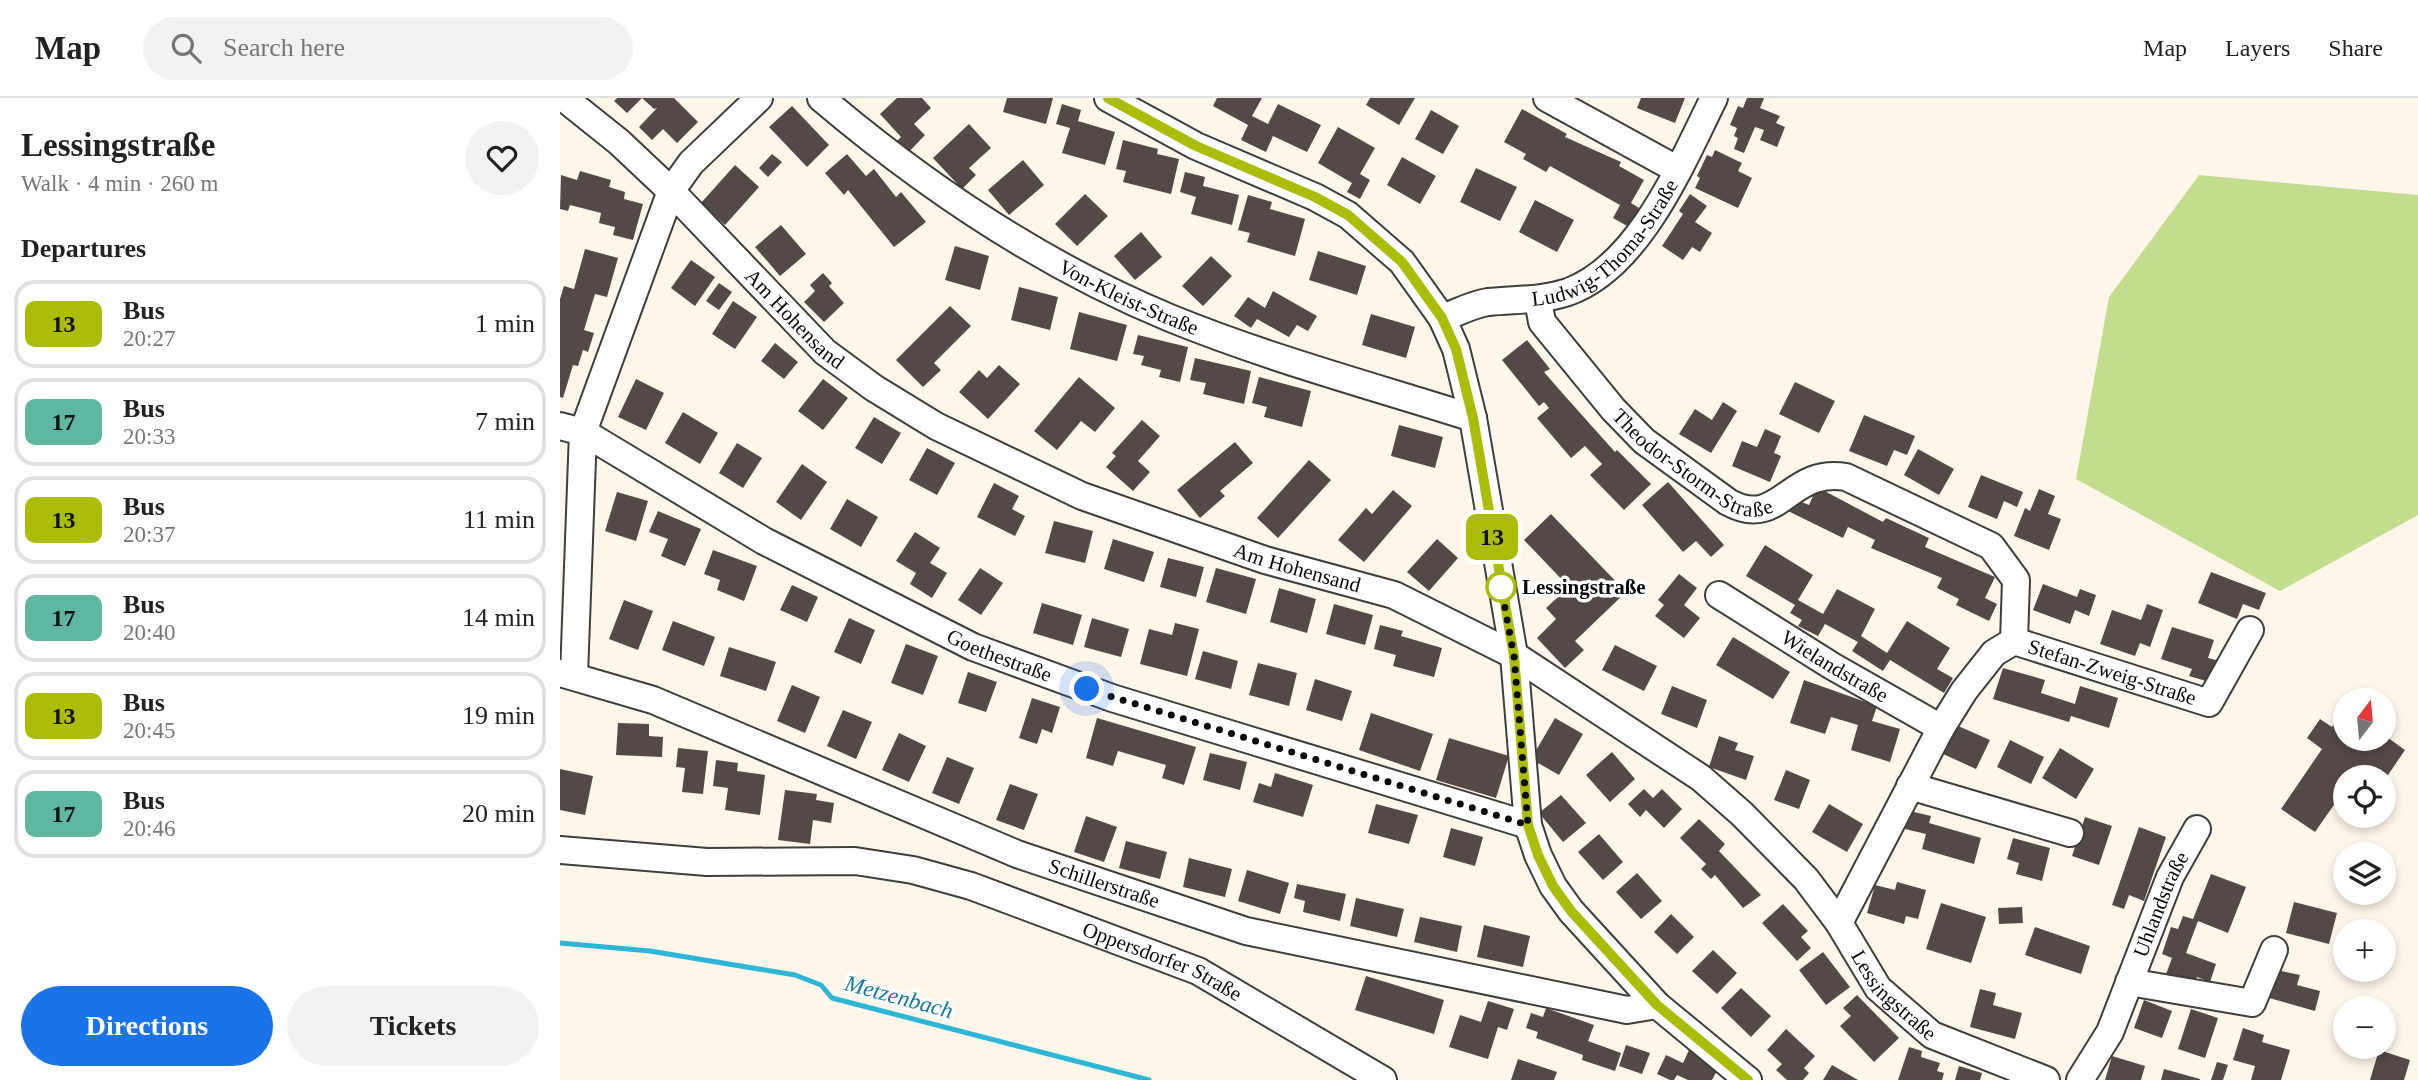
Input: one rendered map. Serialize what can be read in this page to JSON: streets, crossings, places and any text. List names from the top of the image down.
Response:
{
  "streets": {
    "street": [
      "Ludwig-Thoma-Straße",
      "Von-Kleist-Straße",
      "Am Hohensand",
      "Theodor-Storm-Straße",
      "Goethestraße",
      "Wielandstraße",
      "Stefan-Zweig-Straße",
      "Schillerstraße",
      "Uhlandstraße",
      "Oppersdorfer Straße",
      "Lessingstraße"
    ]
  },
  "crossings": [
    ["Ludwig-Thoma-Straße", "Theodor-Storm-Straße"],
    ["Am Hohensand", "Lessingstraße"],
    ["Theodor-Storm-Straße", "Stefan-Zweig-Straße"],
    ["Goethestraße", "Schillerstraße"]
  ],
  "water": ["Metzenbach"],
  "places": ["Lessingstraße"],
  "lines": ["bus line 13"],
  "north": "top",
  "page": {
    "header": "Map",
    "search": "Search here",
    "nav": ["Map", "Layers", "Share"],
    "heading": [
      ["Lessingstraße", "Walk · 4 min · 260 m"],
      "Departures"
    ],
    "on_map": "13",
    "list": [
      {
        "mark": "13",
        "name": "Bus",
        "note": "20:27",
        "value": "1 min"
      },
      {
        "mark": "17",
        "name": "Bus",
        "note": "20:33",
        "value": "7 min"
      },
      {
        "mark": "13",
        "name": "Bus",
        "note": "20:37",
        "value": "11 min"
      },
      {
        "mark": "17",
        "name": "Bus",
        "note": "20:40",
        "value": "14 min"
      },
      {
        "mark": "13",
        "name": "Bus",
        "note": "20:45",
        "value": "19 min"
      },
      {
        "mark": "17",
        "name": "Bus",
        "note": "20:46",
        "value": "20 min"
      }
    ],
    "map_buttons": ["+", "−"],
    "buttons": ["Directions", "Tickets"]
  }
}
